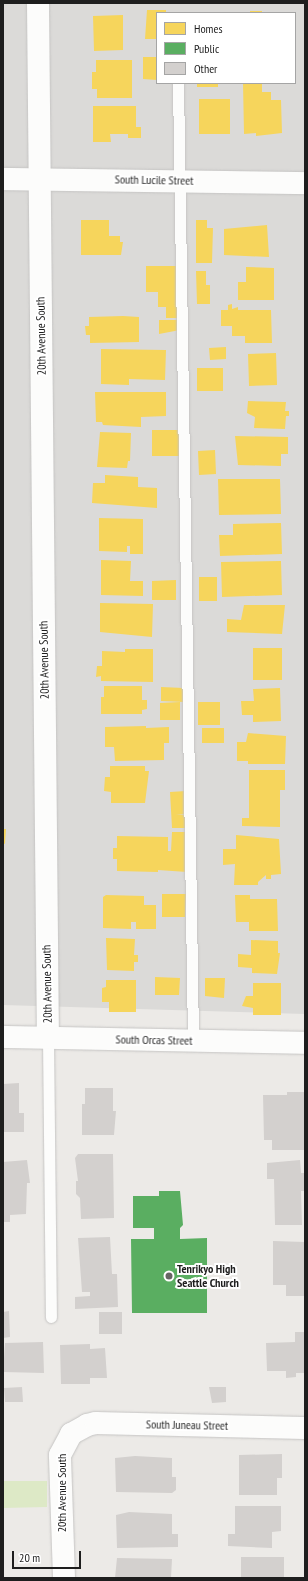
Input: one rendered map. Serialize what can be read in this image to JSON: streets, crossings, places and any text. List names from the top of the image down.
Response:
{
  "streets": {
    "street": [
      "South Lucile Street",
      "20th Avenue South",
      "South Orcas Street",
      "South Juneau Street"
    ]
  },
  "crossings": [
    ["South Lucile Street", "20th Avenue South"],
    ["20th Avenue South", "South Orcas Street"],
    ["20th Avenue South", "South Juneau Street"]
  ],
  "places": ["Tenrikyo High Seattle Church"],
  "legend": ["Homes", "Public", "Other"],
  "scale_bar": "20 m"
}
